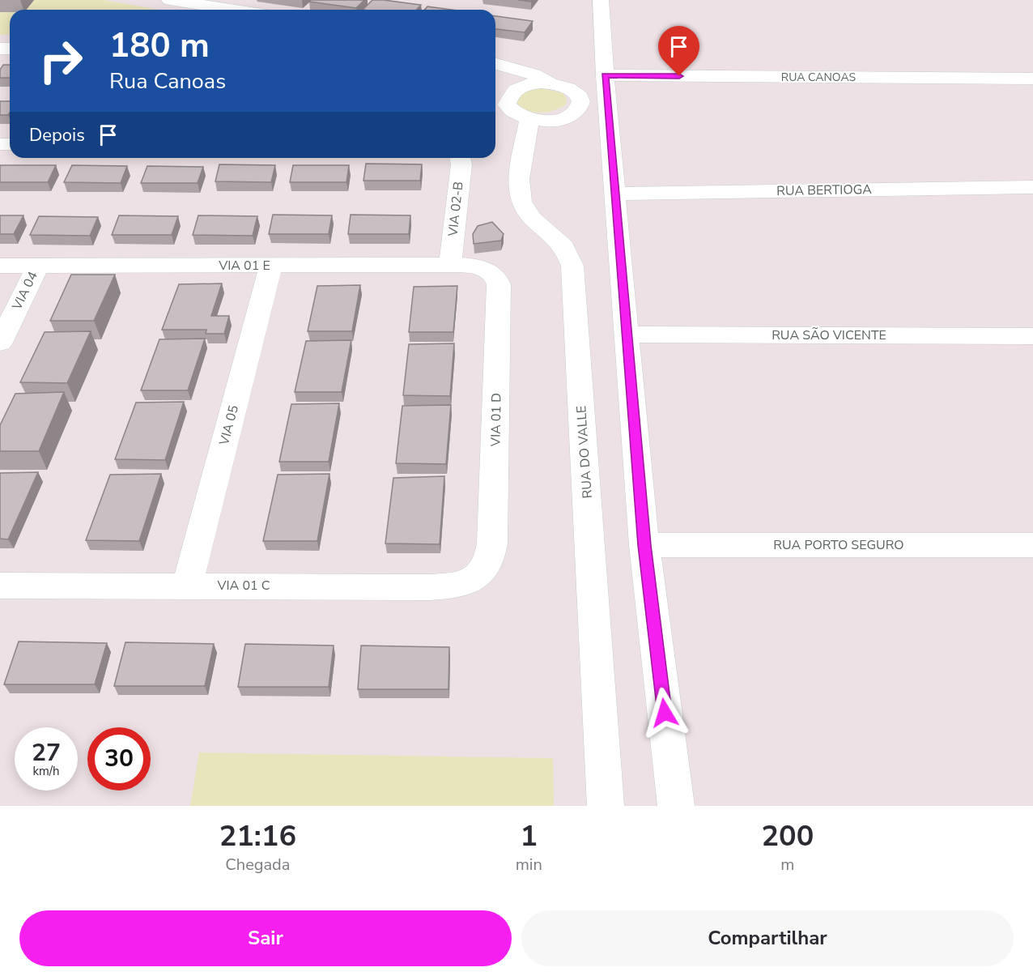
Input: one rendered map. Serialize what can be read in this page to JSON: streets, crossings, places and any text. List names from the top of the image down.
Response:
{
  "streets": {
    "street": [
      "RUA CANOAS",
      "RUA BERTIOGA",
      "VIA 02-B",
      "VIA 01 E",
      "VIA 04",
      "RUA SÃO VICENTE",
      "VIA 01 D",
      "VIA 05",
      "RUA DO VALLE",
      "RUA PORTO SEGURO",
      "VIA 01 C"
    ]
  },
  "crossings": [
    ["VIA 02-B", "VIA 01 E"],
    ["VIA 01 E", "VIA 04"],
    ["VIA 01 E", "VIA 01 D"],
    ["VIA 01 E", "VIA 05"],
    ["VIA 01 D", "VIA 01 C"],
    ["VIA 05", "VIA 01 C"]
  ],
  "page": {
    "turn": ["180 m", "Rua Canoas"],
    "then": "Depois",
    "speed": "27 km/h",
    "limit": "30",
    "eta": [
      "21:16",
      "Chegada",
      "1",
      "min",
      "200",
      "m"
    ],
    "buttons": ["Sair", "Compartilhar"]
  }
}
